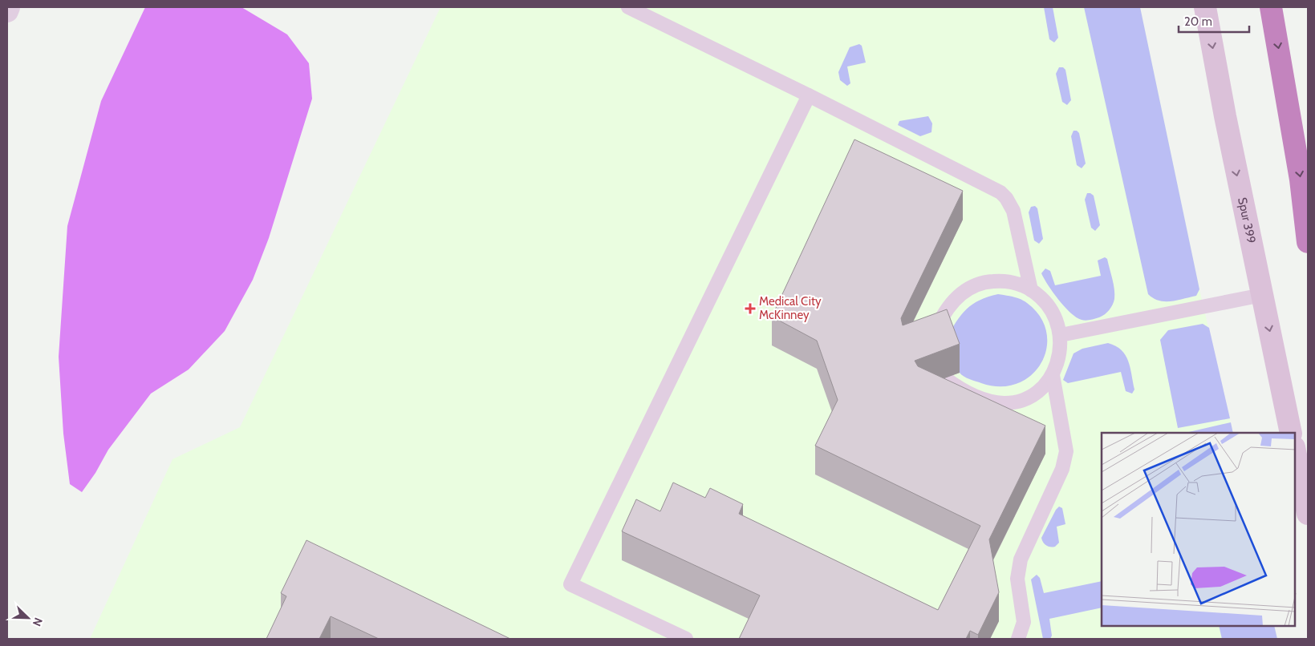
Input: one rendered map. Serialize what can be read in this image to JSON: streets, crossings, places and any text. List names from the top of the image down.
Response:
{
  "streets": {
    "main road": ["Spur 399"]
  },
  "one_way": ["Spur 399"],
  "places": {
    "health": ["Medical City McKinney"]
  },
  "scale_bar": "20 m",
  "north": "bottom right"
}
